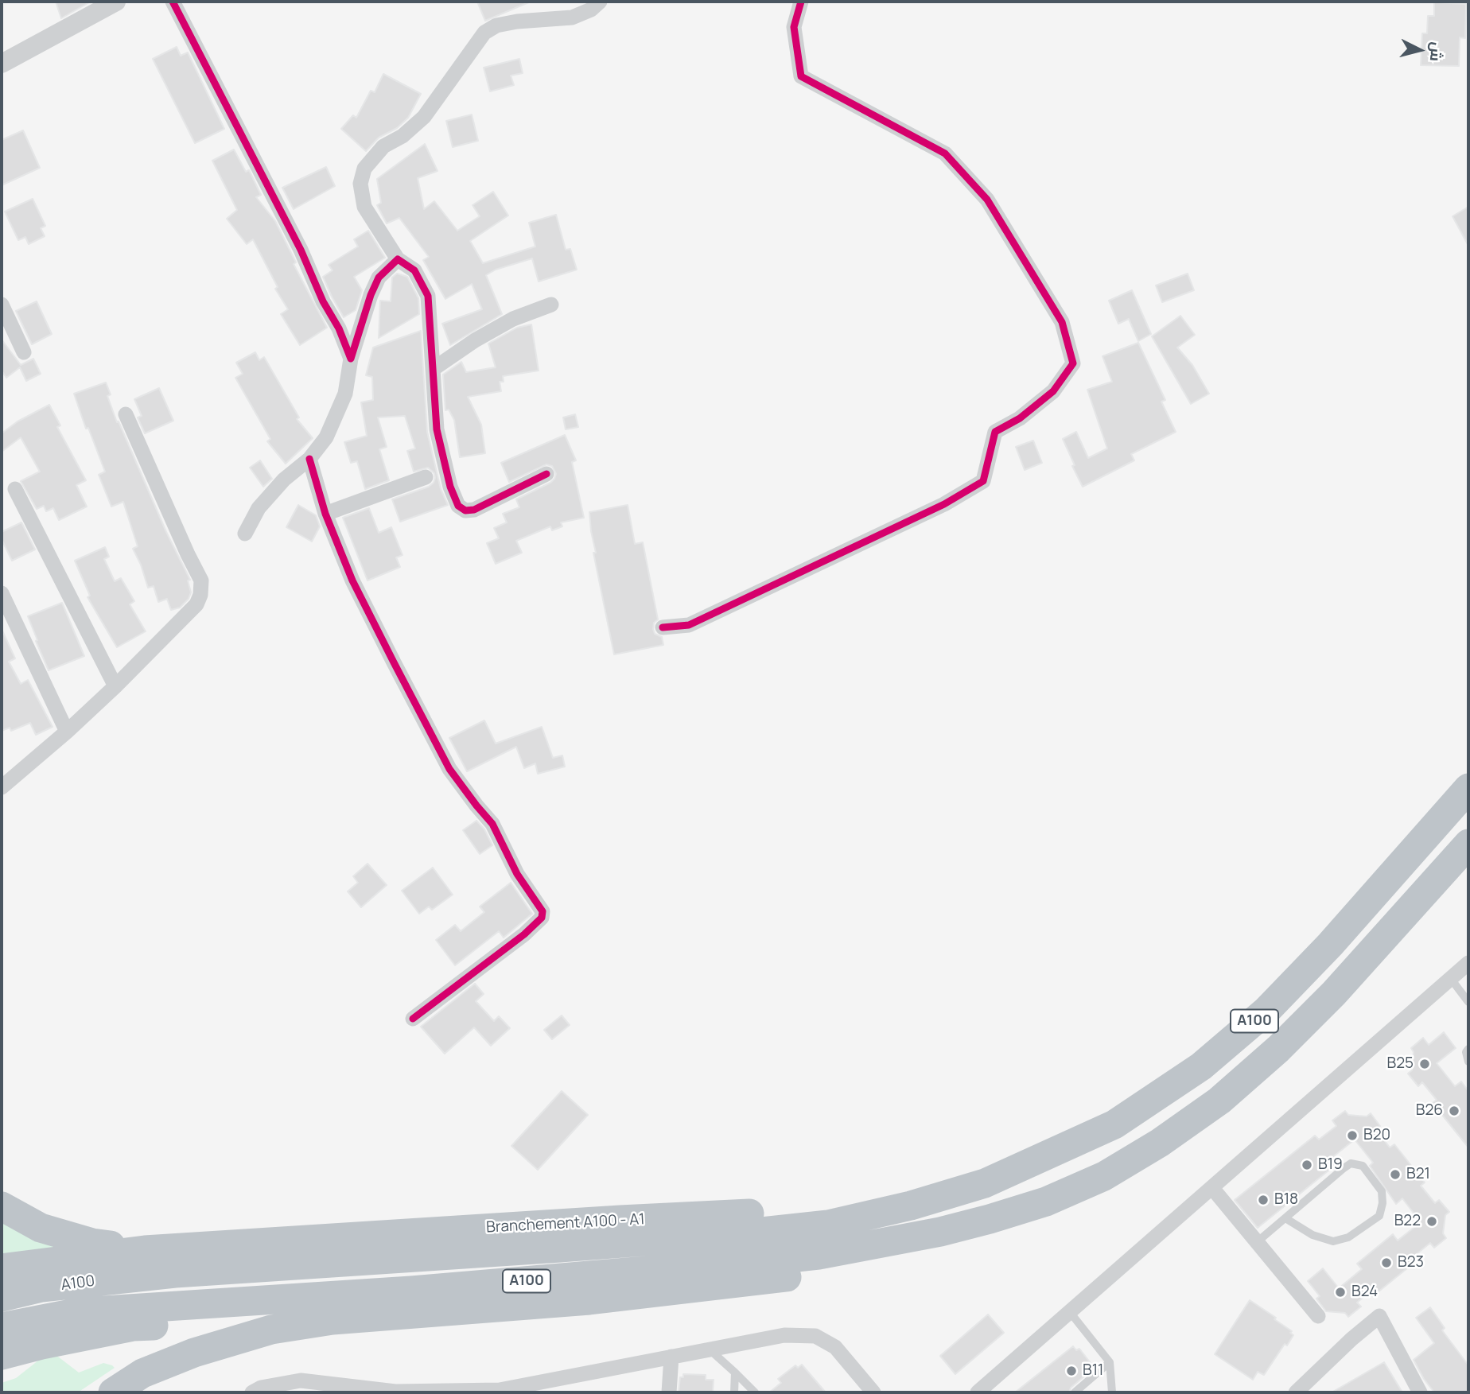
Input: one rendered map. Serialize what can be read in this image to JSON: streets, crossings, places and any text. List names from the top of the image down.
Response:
{
  "streets": {
    "highway": ["A100", "Branchement A100 - A1"]
  },
  "crossings": [
    ["A100", "Branchement A100 - A1"]
  ],
  "places": [
    "B25",
    "B26",
    "B20",
    "B19",
    "B21",
    "B18",
    "B22",
    "B23",
    "B24",
    "B11"
  ],
  "north": "right"
}
